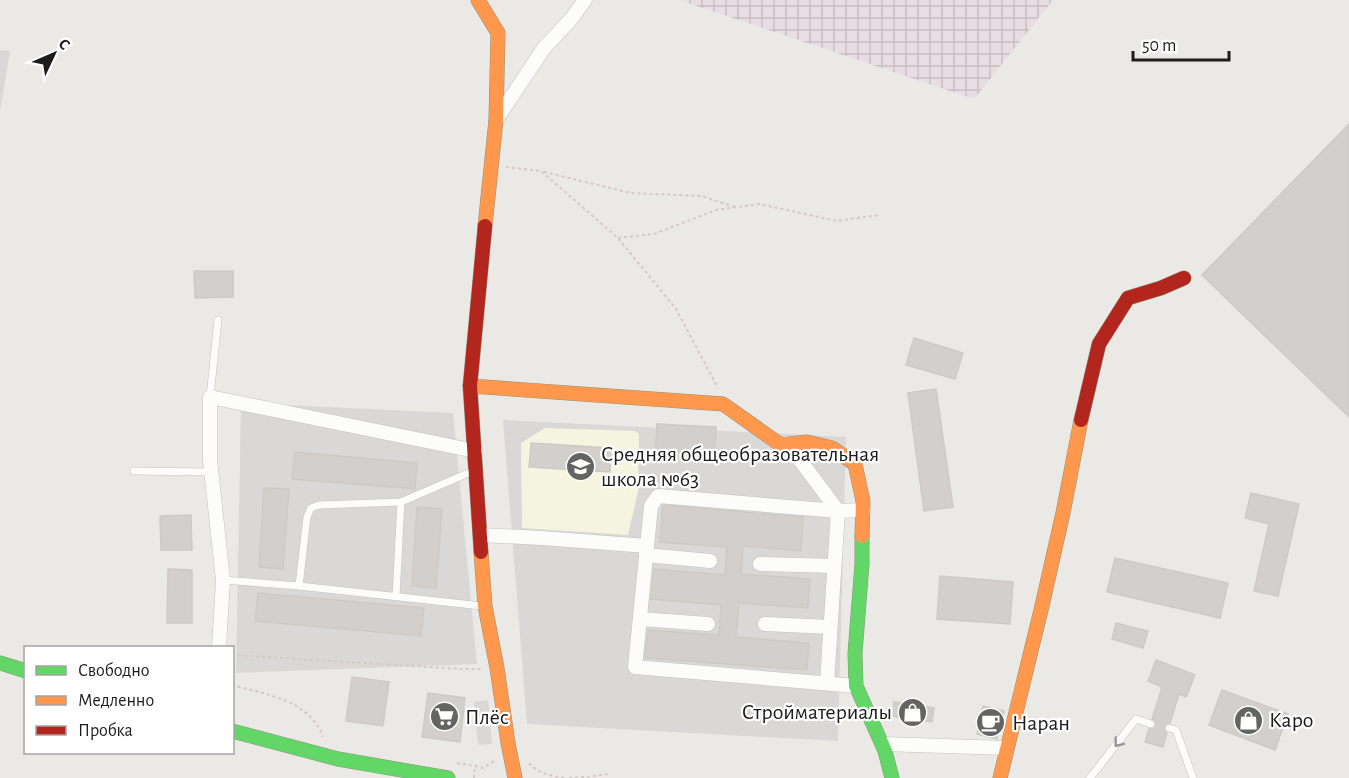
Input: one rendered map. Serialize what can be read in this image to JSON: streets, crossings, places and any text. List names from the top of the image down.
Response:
{
  "places": {
    "school or university": ["Средняя общеобразовательная школа №63"],
    "shop": ["Стройматериалы", "Каро"],
    "supermarket": ["Плёс"],
    "cafe": ["Наран"]
  },
  "legend": ["Свободно", "Медленно", "Пробка"],
  "scale_bar": "50 m",
  "north": "top right"
}
